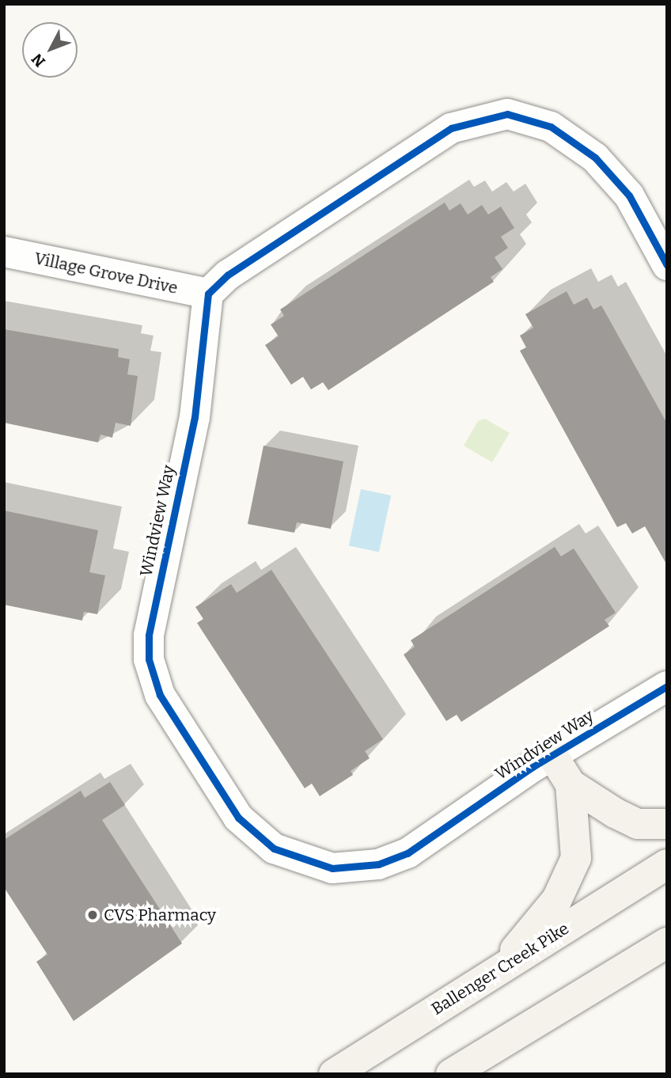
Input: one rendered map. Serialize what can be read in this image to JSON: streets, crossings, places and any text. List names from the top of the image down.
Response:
{
  "streets": {
    "main road": ["Ballenger Creek Pike"],
    "street": ["Village Grove Drive", "Windview Way"]
  },
  "crossings": [
    ["Village Grove Drive", "Windview Way"]
  ],
  "places": ["CVS Pharmacy"],
  "north": "bottom left"
}
